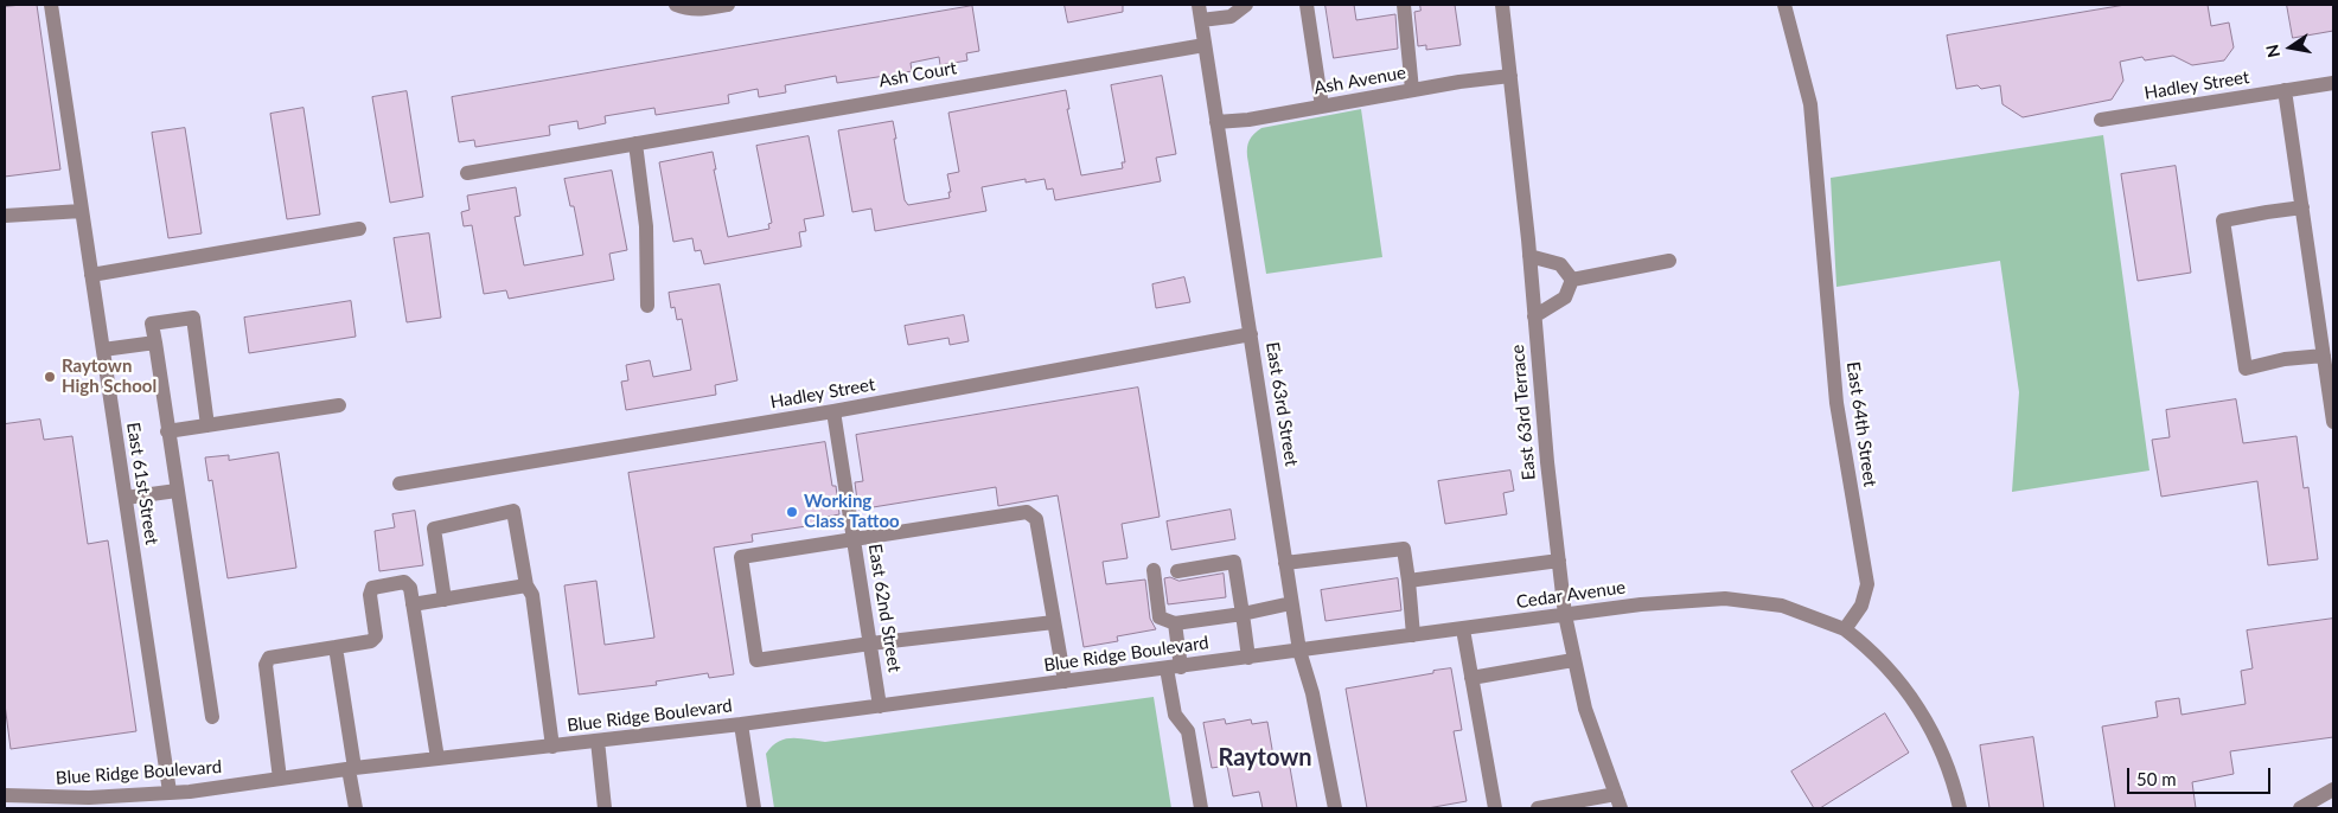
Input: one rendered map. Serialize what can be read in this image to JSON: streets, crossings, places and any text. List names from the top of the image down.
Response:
{
  "streets": {
    "street": [
      "Ash Court",
      "Ash Avenue",
      "Hadley Street",
      "East 63rd Street",
      "East 63rd Terrace",
      "East 64th Street",
      "East 61st Street",
      "Cedar Avenue",
      "East 62nd Street",
      "Blue Ridge Boulevard"
    ]
  },
  "crossings": [
    ["Ash Court", "East 63rd Street"],
    ["Ash Avenue", "East 63rd Street"],
    ["Ash Avenue", "East 63rd Terrace"],
    ["Hadley Street", "East 63rd Street"],
    ["Hadley Street", "East 62nd Street"],
    ["East 63rd Street", "Cedar Avenue"],
    ["East 63rd Street", "Blue Ridge Boulevard"],
    ["East 63rd Terrace", "Cedar Avenue"],
    ["East 64th Street", "Cedar Avenue"],
    ["East 61st Street", "Blue Ridge Boulevard"],
    ["Cedar Avenue", "Blue Ridge Boulevard"],
    ["East 62nd Street", "Blue Ridge Boulevard"]
  ],
  "districts": ["Raytown"],
  "places": ["Raytown High School", "Working Class Tattoo"],
  "scale_bar": "50 m",
  "north": "left"
}
